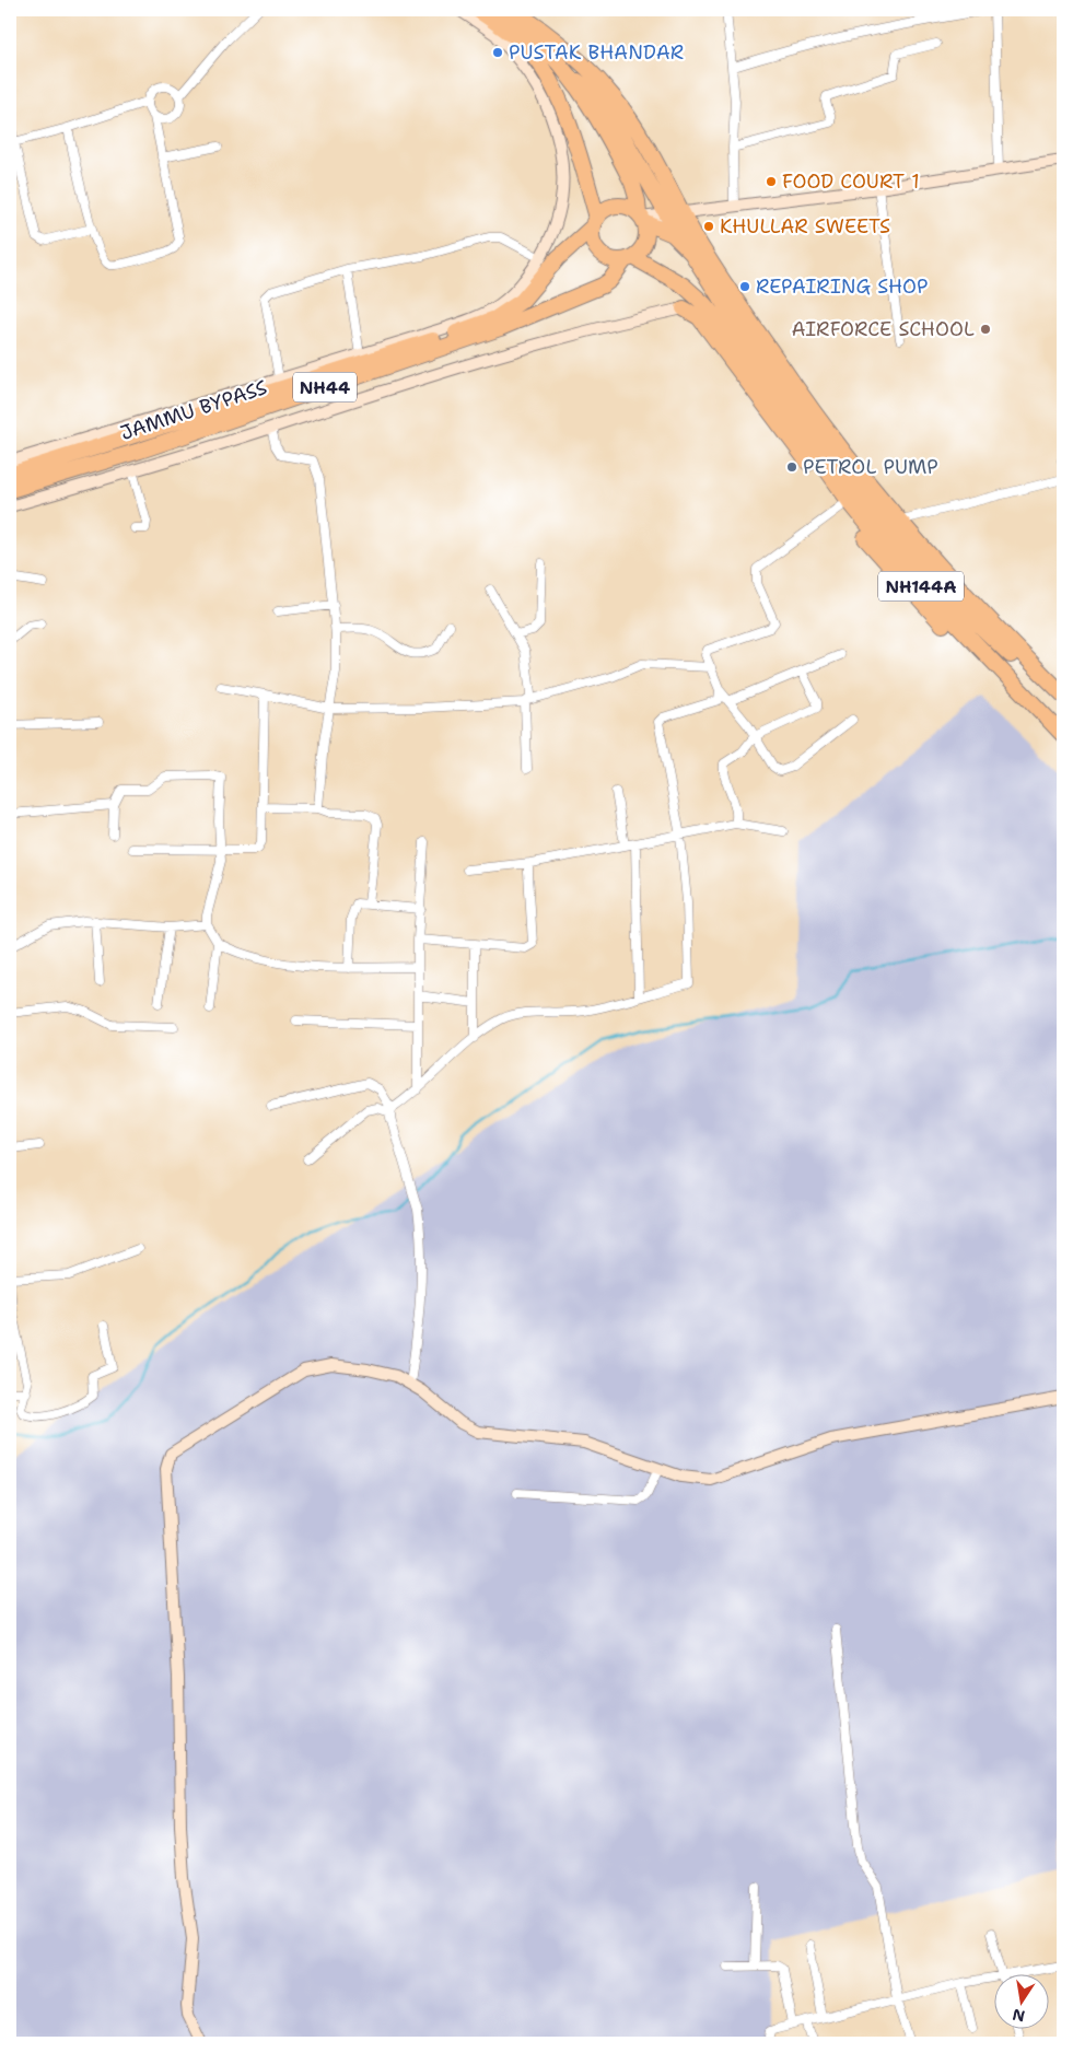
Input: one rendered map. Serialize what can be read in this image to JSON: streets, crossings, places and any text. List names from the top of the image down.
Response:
{
  "streets": {
    "highway": ["NH44", "JAMMU BYPASS", "NH144A"]
  },
  "crossings": [
    ["NH44", "JAMMU BYPASS"],
    ["NH44", "NH144A"],
    ["JAMMU BYPASS", "NH144A"]
  ],
  "places": [
    "PUSTAK BHANDAR",
    "FOOD COURT 1",
    "KHULLAR SWEETS",
    "REPAIRING SHOP",
    "AIRFORCE SCHOOL",
    "PETROL PUMP"
  ],
  "north": "bottom"
}
